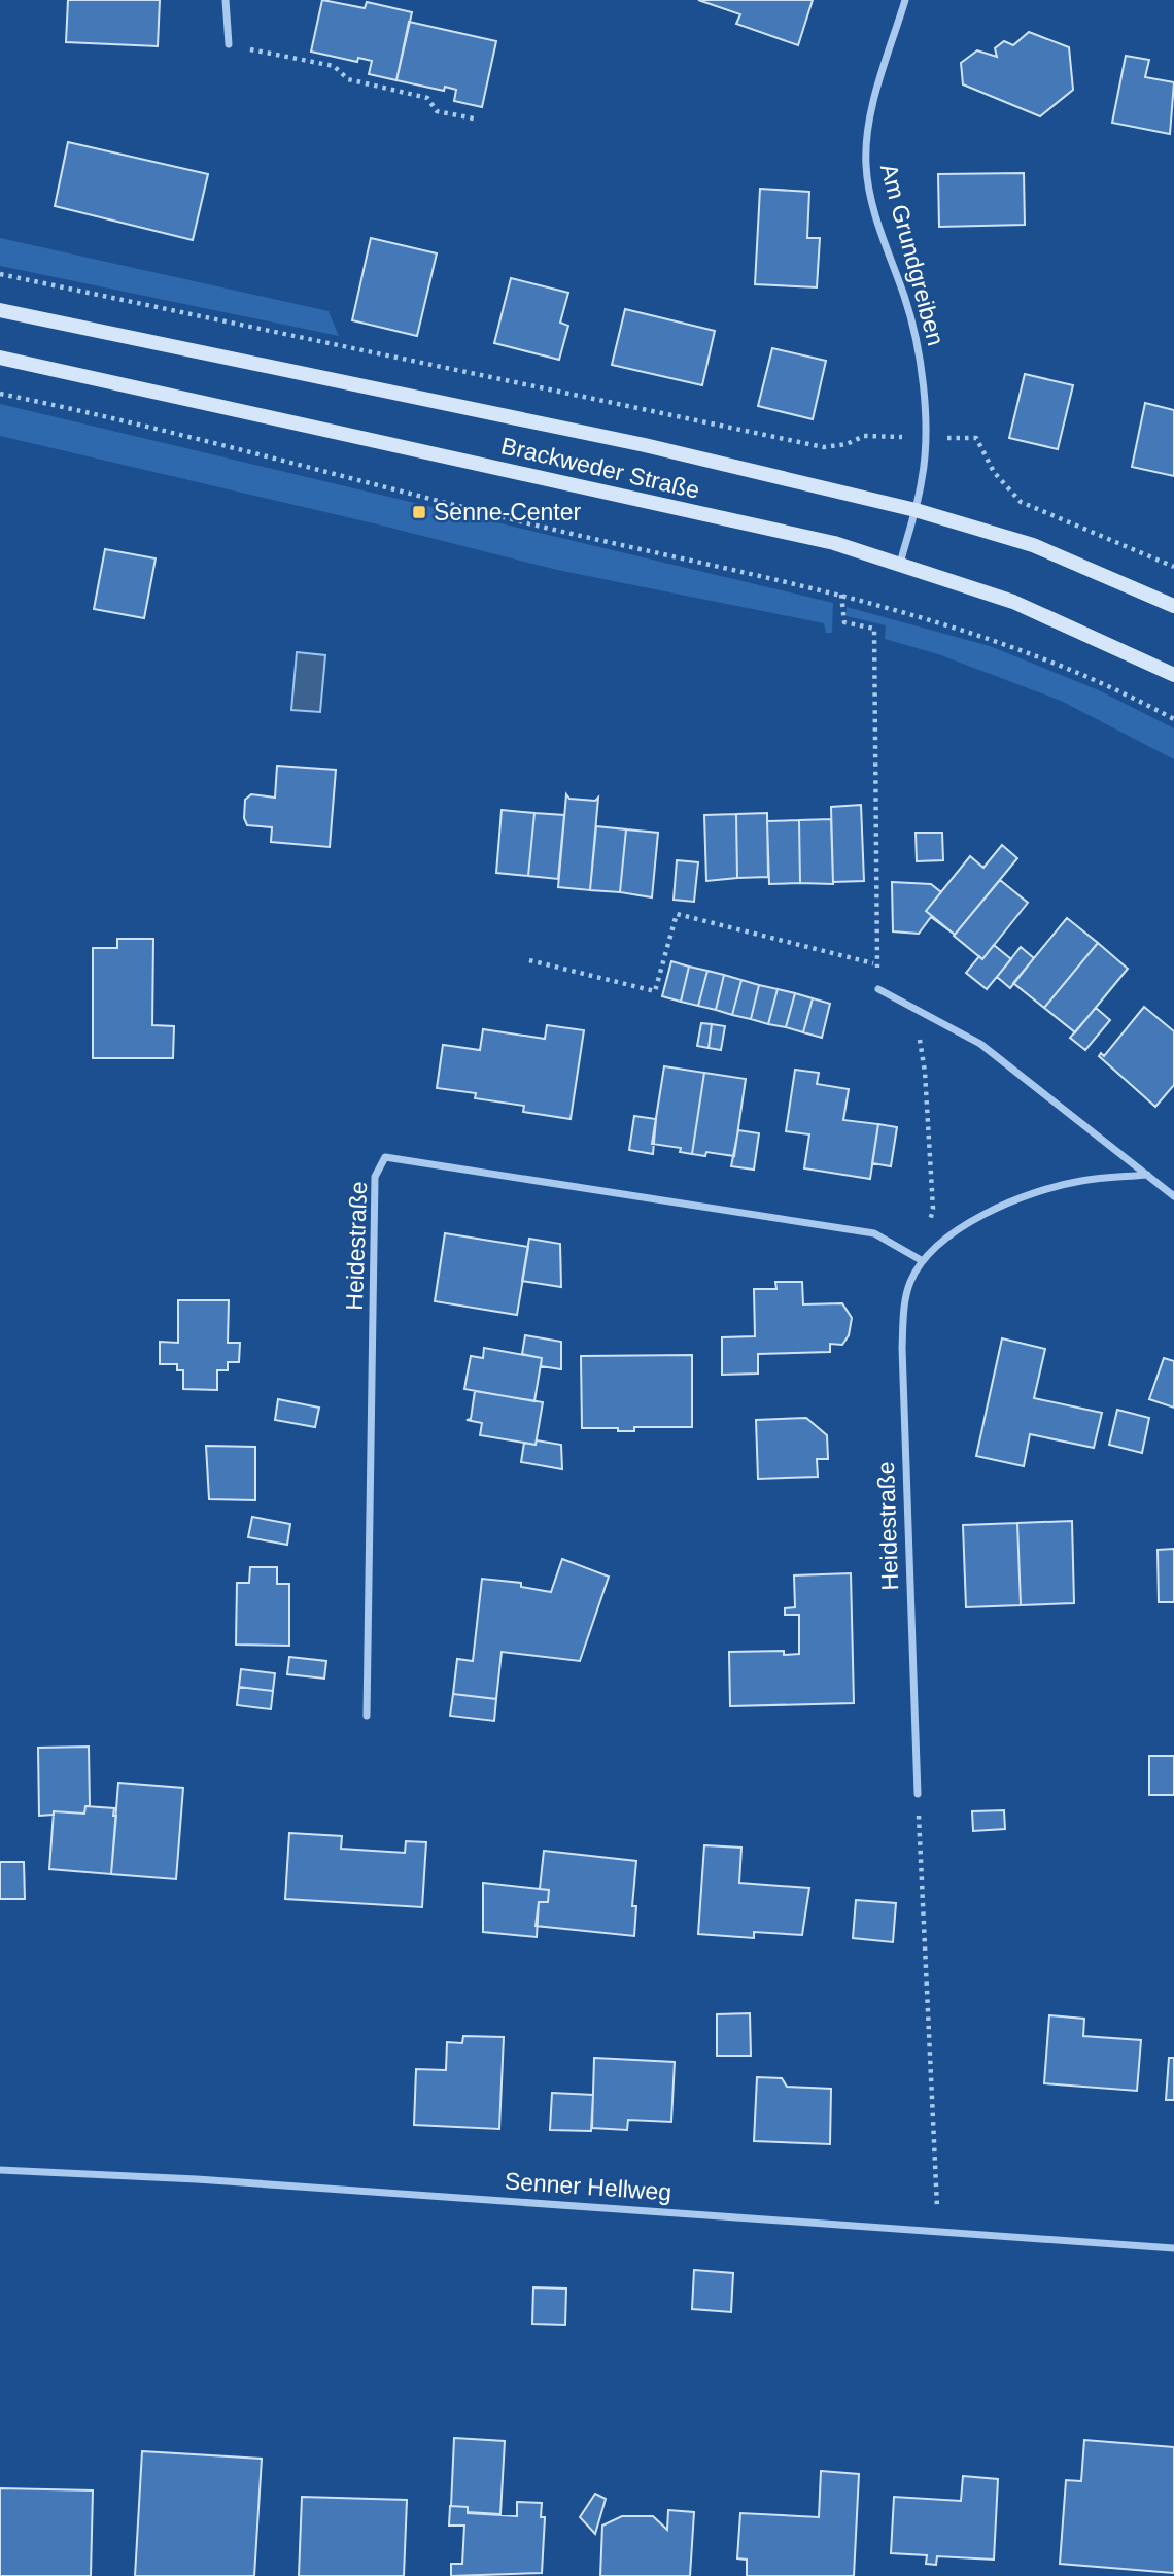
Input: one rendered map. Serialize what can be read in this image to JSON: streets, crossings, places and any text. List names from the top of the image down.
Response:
{
  "streets": {
    "main road": ["Brackweder Straße"],
    "street": ["Am Grundgreiben", "Heidestraße", "Senner Hellweg"]
  },
  "crossings": [
    ["Am Grundgreiben", "Brackweder Straße"]
  ],
  "places": {
    "transit": ["Senne-Center"]
  }
}
